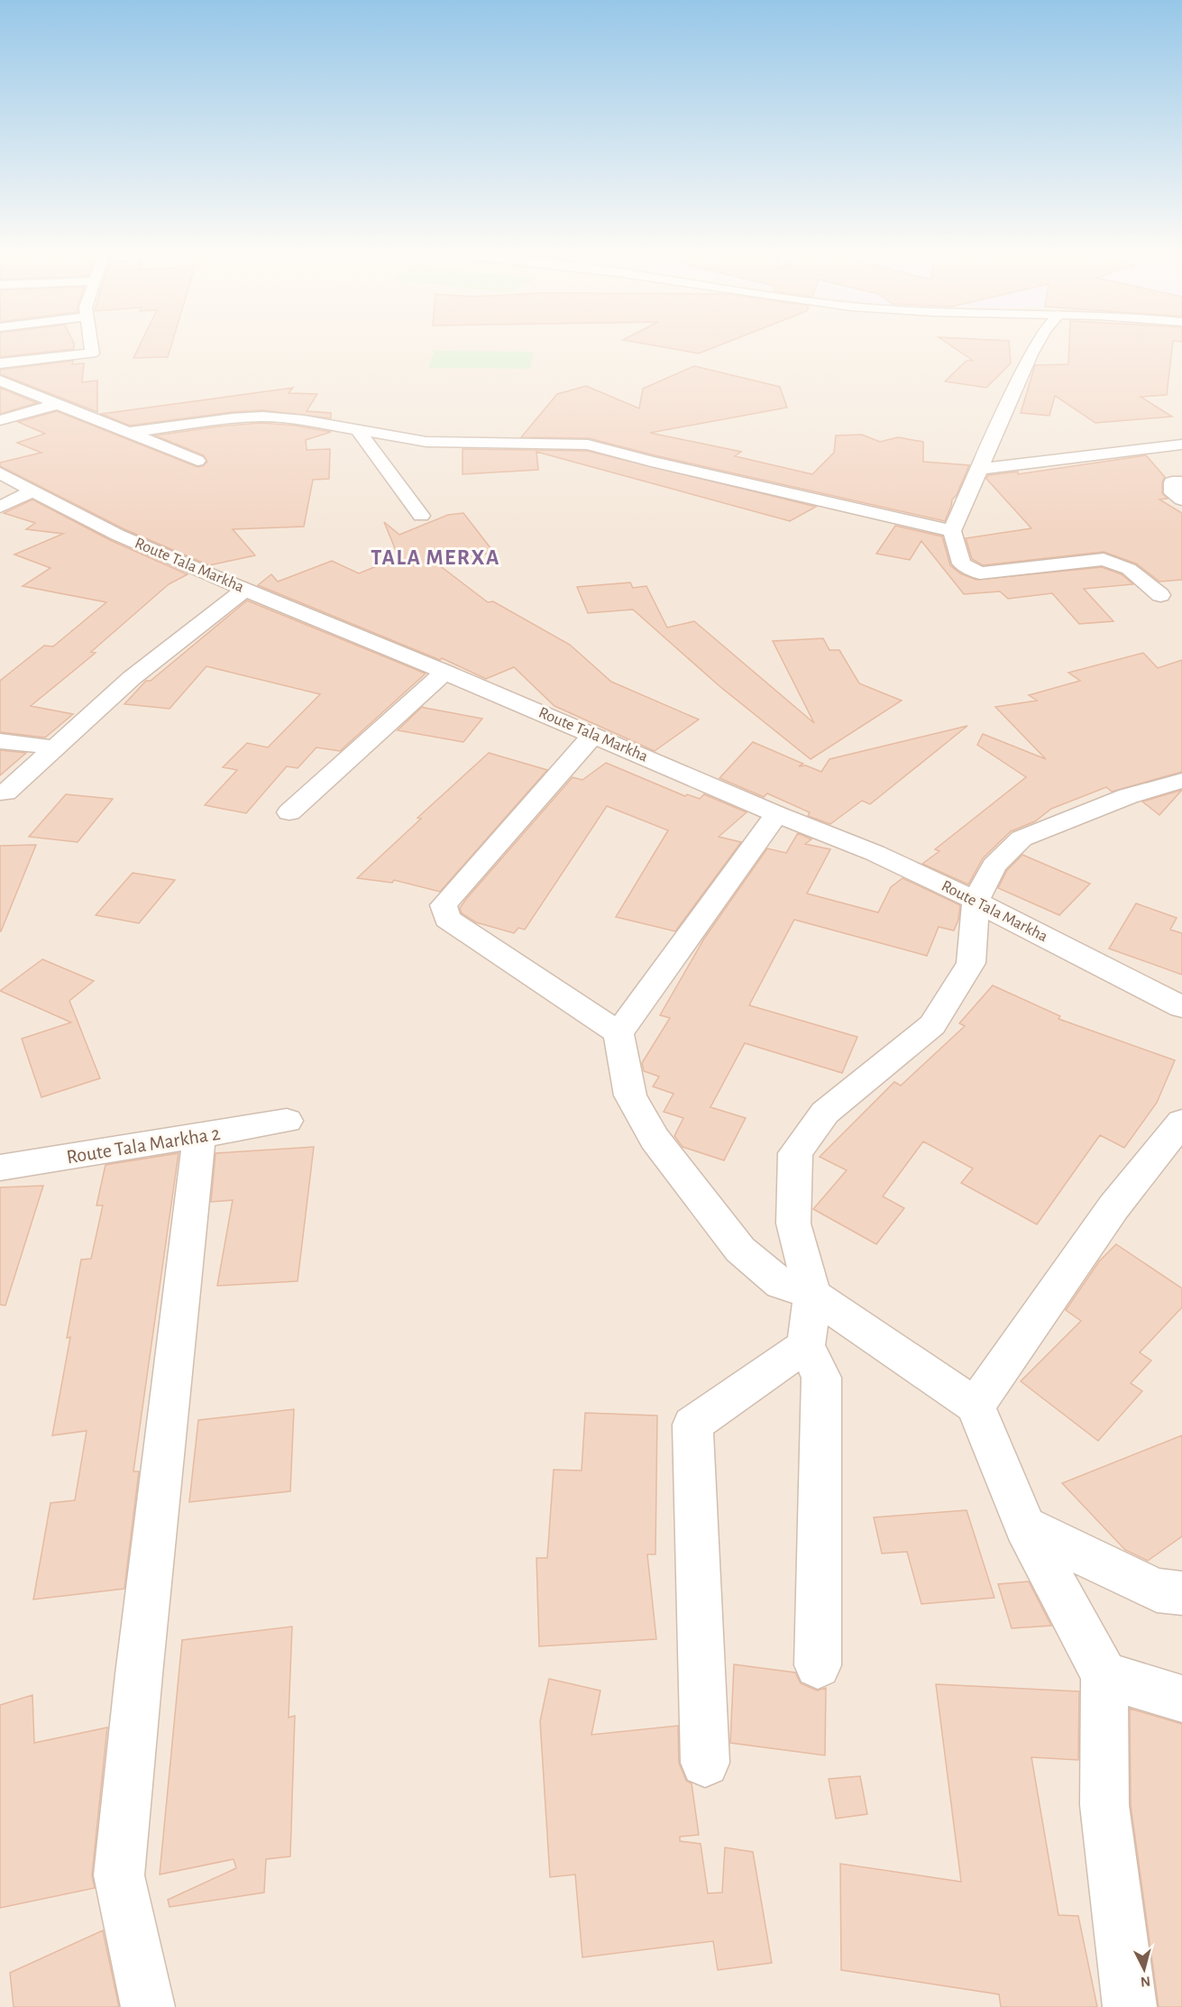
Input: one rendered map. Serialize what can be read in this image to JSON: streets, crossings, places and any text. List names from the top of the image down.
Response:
{
  "streets": {
    "street": ["Route Tala Markha", "Route Tala Markha 2"]
  },
  "districts": ["TALA MERXA"],
  "north": "bottom"
}
